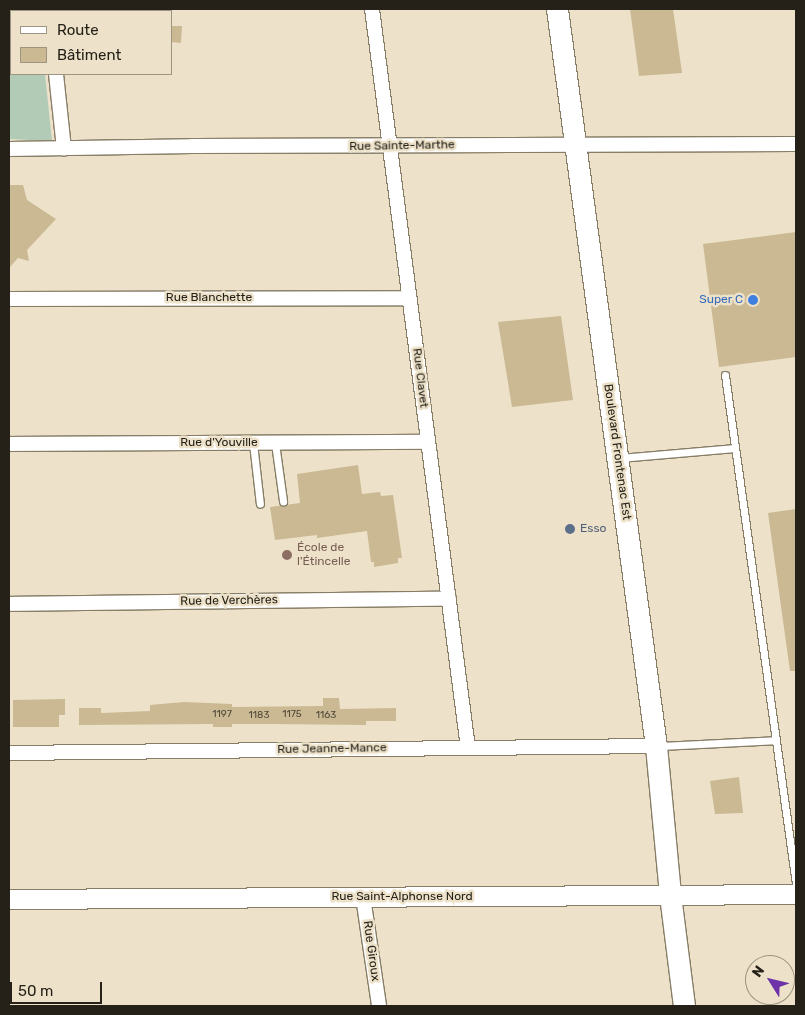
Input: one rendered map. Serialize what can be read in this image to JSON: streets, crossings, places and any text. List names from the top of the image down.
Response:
{
  "streets": {
    "main road": ["Boulevard Frontenac Est", "Rue Saint-Alphonse Nord"],
    "street": [
      "Rue Sainte-Marthe",
      "Rue Blanchette",
      "Rue Clavet",
      "Rue d'Youville",
      "Rue de Verchères",
      "Rue Jeanne-Mance",
      "Rue Giroux"
    ]
  },
  "crossings": [
    ["Rue Sainte-Marthe", "Rue Clavet"],
    ["Rue Sainte-Marthe", "Boulevard Frontenac Est"],
    ["Rue Blanchette", "Rue Clavet"],
    ["Rue Clavet", "Rue d'Youville"],
    ["Rue Clavet", "Rue de Verchères"],
    ["Rue Clavet", "Rue Jeanne-Mance"],
    ["Boulevard Frontenac Est", "Rue Jeanne-Mance"],
    ["Boulevard Frontenac Est", "Rue Saint-Alphonse Nord"],
    ["Rue Saint-Alphonse Nord", "Rue Giroux"]
  ],
  "places": ["Super C", "Esso", "École de l'Étincelle"],
  "house_numbers": [
    "1197",
    "1175",
    "1183",
    "1163"
  ],
  "legend": ["Route", "Bâtiment"],
  "scale_bar": "50 m",
  "north": "top left"
}
